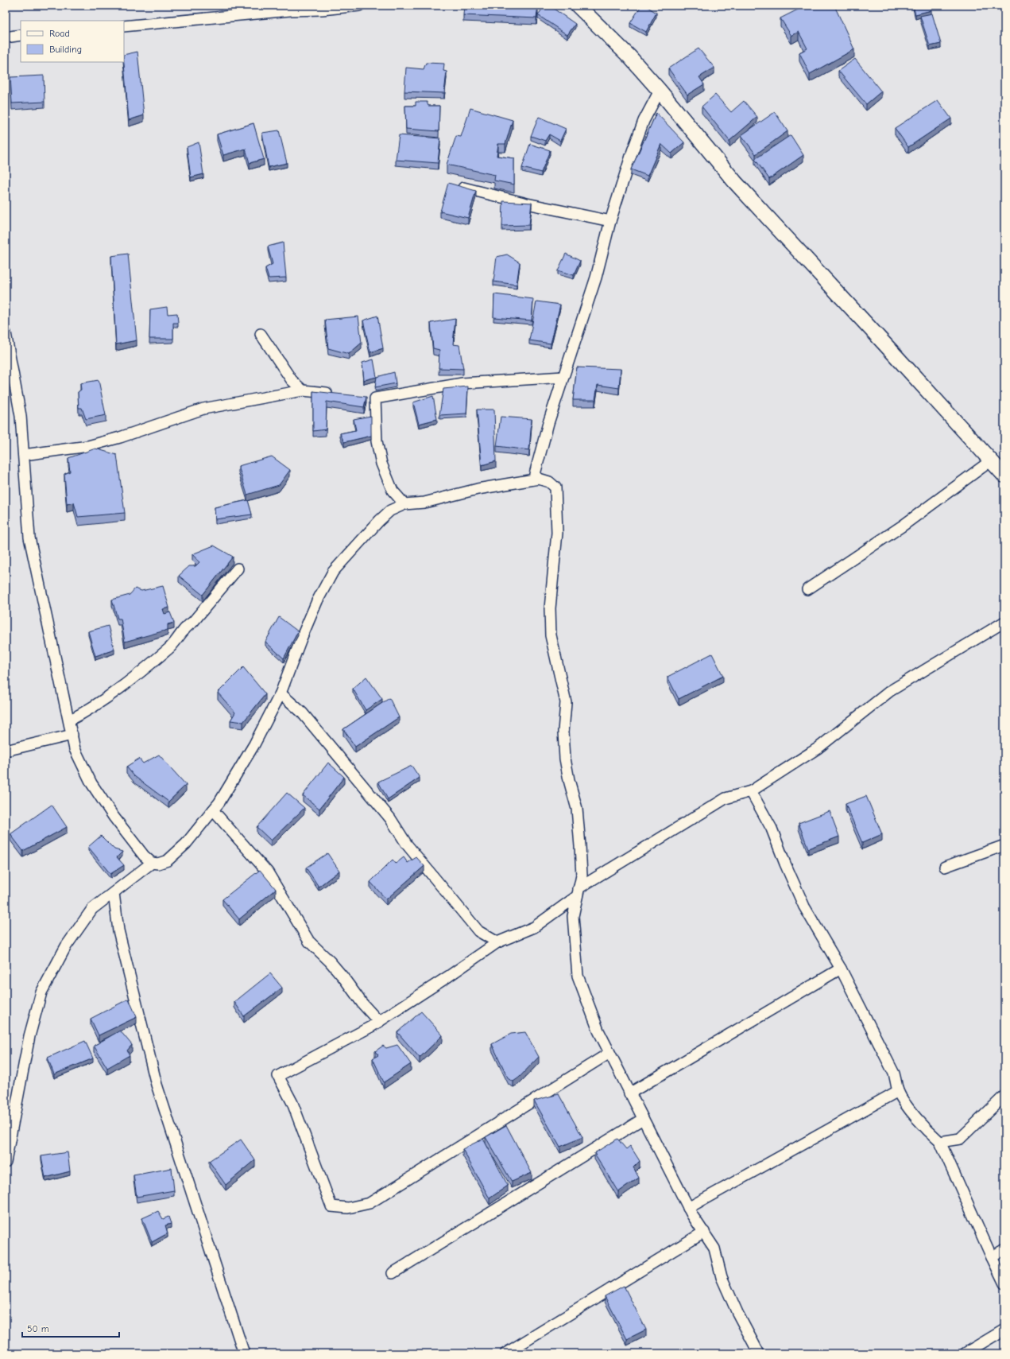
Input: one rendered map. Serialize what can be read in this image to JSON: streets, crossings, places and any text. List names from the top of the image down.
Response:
{
  "legend": ["Road", "Building"],
  "scale_bar": "50 m"
}
